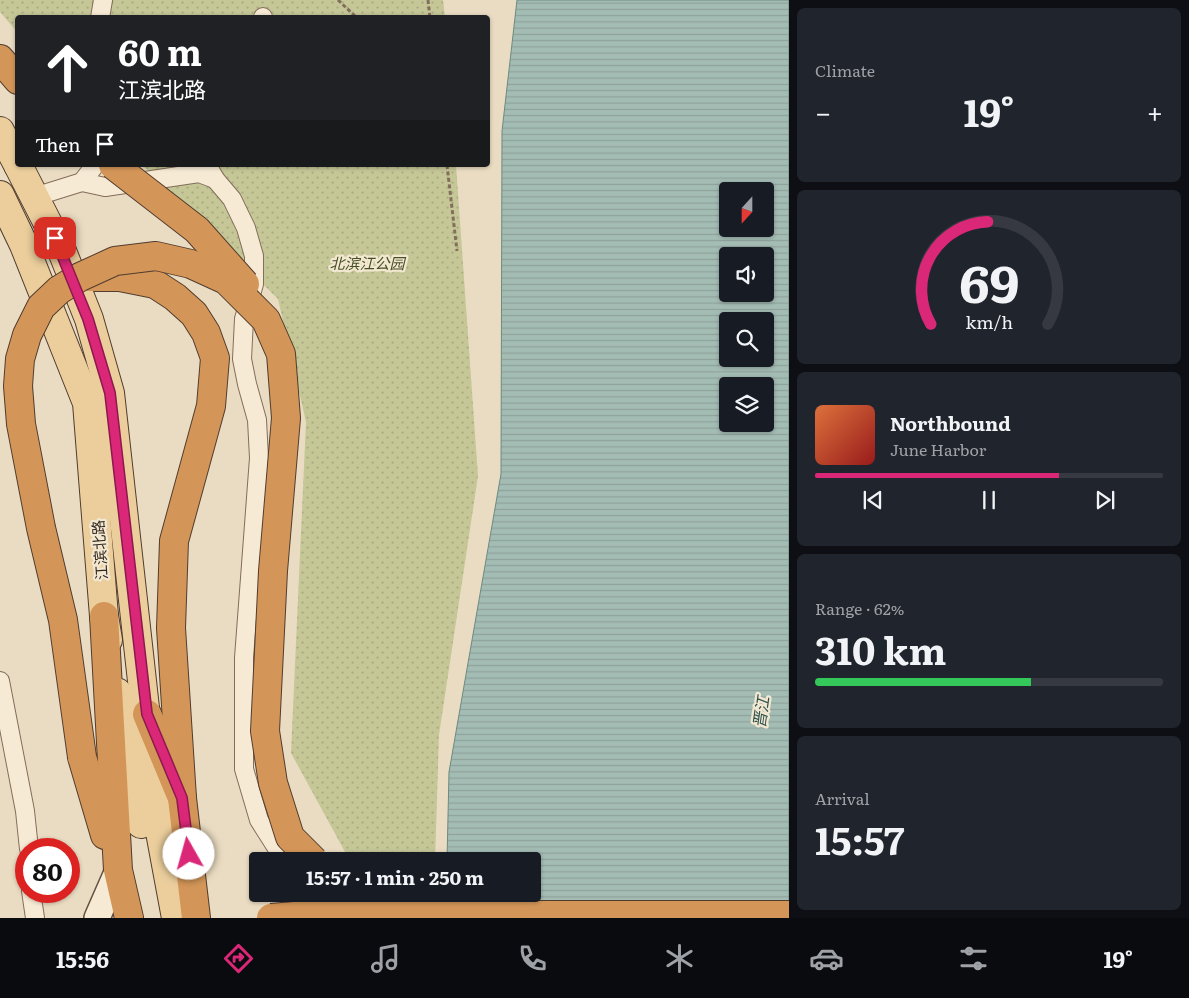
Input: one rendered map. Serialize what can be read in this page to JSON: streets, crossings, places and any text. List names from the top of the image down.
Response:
{
  "streets": {
    "main road": ["江滨北路"]
  },
  "water": ["晋江"],
  "parks": ["北滨江公园"],
  "north": "bottom",
  "page": {
    "tile": [
      "Climate",
      ["Range · 62%", "310 km"],
      ["Arrival", "15:57"]
    ],
    "turn": ["60 m", "江滨北路"],
    "heat": ["−", "19°", "+"],
    "then": "Then",
    "song": ["Northbound", "June Harbor"],
    "limit": "80",
    "trip": "15:57 · 1 min · 250 m",
    "tabs": ["15:56", "19°"],
    "gauge": ["69", "km/h"]
  }
}
